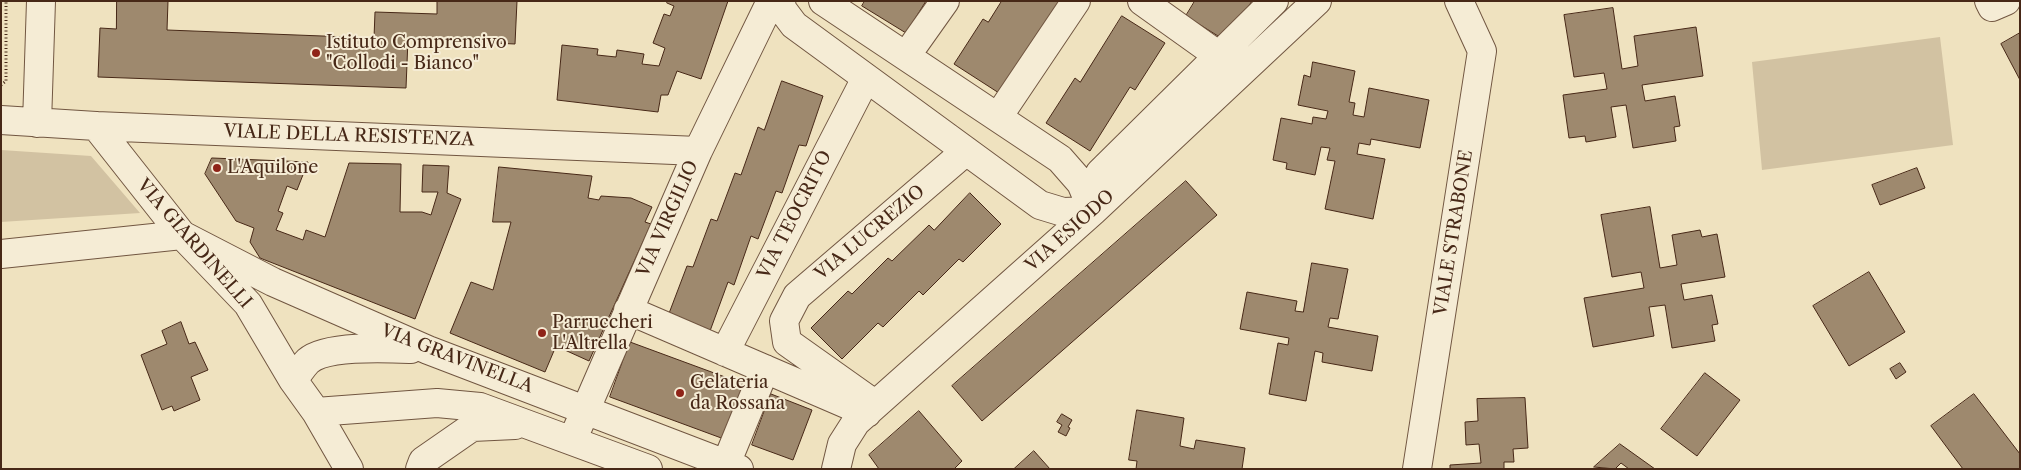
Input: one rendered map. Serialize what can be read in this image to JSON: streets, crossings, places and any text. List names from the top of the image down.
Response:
{
  "streets": {
    "street": [
      "VIALE DELLA RESISTENZA",
      "VIA TEOCRITO",
      "VIA VIRGILIO",
      "VIA ESIODO",
      "VIA LUCREZIO",
      "VIALE STRABONE",
      "VIA GIARDINELLI",
      "VIA GRAVINELLA"
    ]
  },
  "crossings": [
    ["VIALE DELLA RESISTENZA", "VIA VIRGILIO"],
    ["VIALE DELLA RESISTENZA", "VIA GIARDINELLI"],
    ["VIA VIRGILIO", "VIA GRAVINELLA"],
    ["VIA GIARDINELLI", "VIA GRAVINELLA"]
  ],
  "places": [
    "Istituto Comprensivo \"Collodi - Bianco\"",
    "L'Aquilone",
    "Parruccheri L'Altrella",
    "Gelateria da Rossana"
  ]
}
